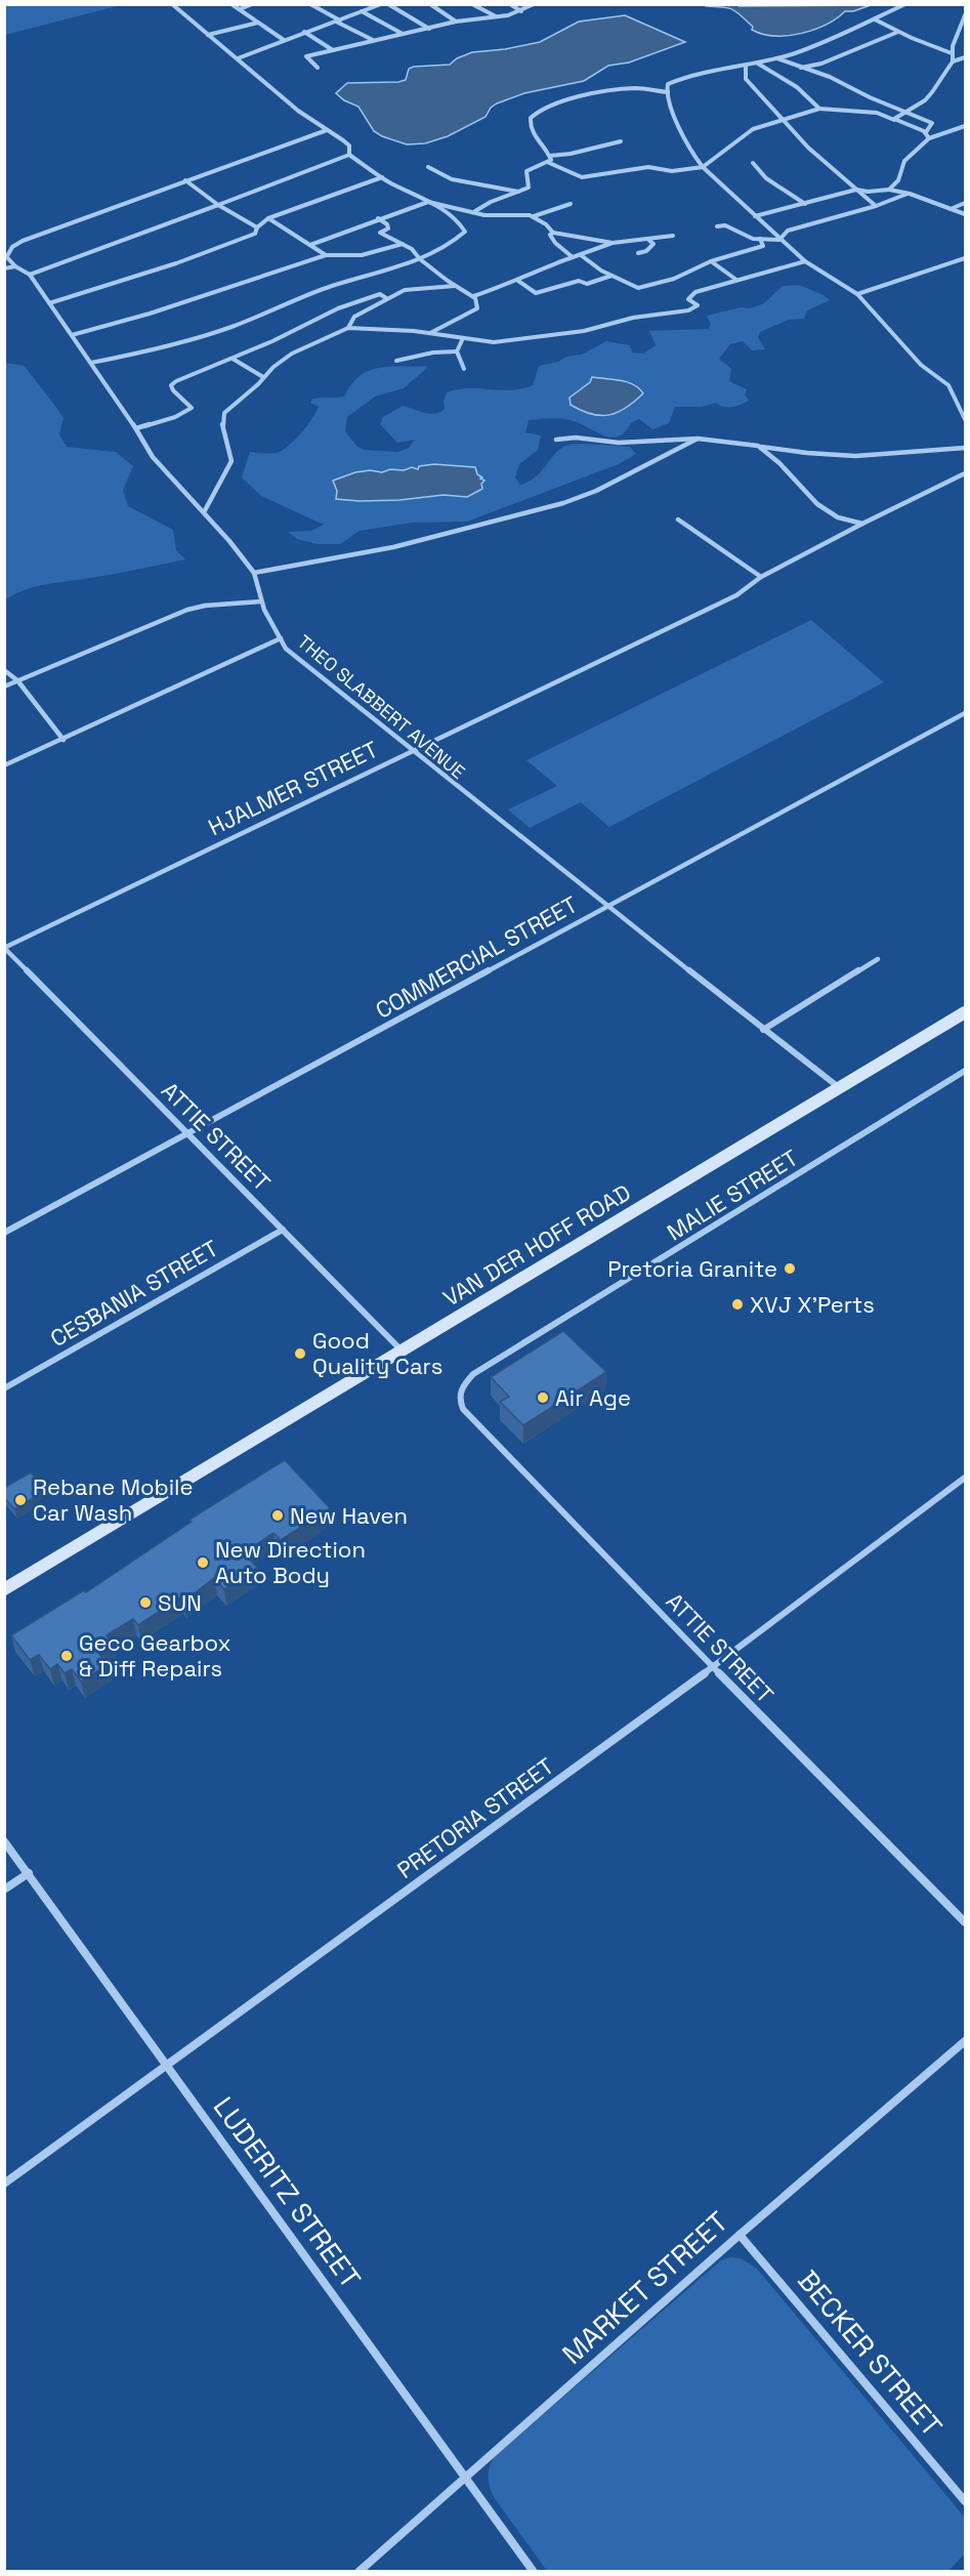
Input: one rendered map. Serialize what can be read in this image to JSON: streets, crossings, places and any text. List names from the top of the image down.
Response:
{
  "streets": {
    "main road": ["VAN DER HOFF ROAD"],
    "street": [
      "THEO SLABBERT AVENUE",
      "HJALMER STREET",
      "COMMERCIAL STREET",
      "ATTIE STREET",
      "MALIE STREET",
      "CESBANIA STREET",
      "PRETORIA STREET",
      "LUDERITZ STREET",
      "MARKET STREET",
      "BECKER STREET"
    ]
  },
  "crossings": [
    ["THEO SLABBERT AVENUE", "HJALMER STREET"],
    ["THEO SLABBERT AVENUE", "COMMERCIAL STREET"],
    ["THEO SLABBERT AVENUE", "VAN DER HOFF ROAD"],
    ["HJALMER STREET", "ATTIE STREET"],
    ["COMMERCIAL STREET", "ATTIE STREET"],
    ["ATTIE STREET", "MALIE STREET"],
    ["ATTIE STREET", "VAN DER HOFF ROAD"],
    ["ATTIE STREET", "CESBANIA STREET"],
    ["ATTIE STREET", "PRETORIA STREET"],
    ["PRETORIA STREET", "LUDERITZ STREET"],
    ["LUDERITZ STREET", "MARKET STREET"],
    ["MARKET STREET", "BECKER STREET"]
  ],
  "places": [
    "Pretoria Granite",
    "XVJ X'Perts",
    "Good Quality Cars",
    "Air Age",
    "Rebane Mobile Car Wash",
    "New Haven",
    "New Direction Auto Body",
    "SUN",
    "Geco Gearbox & Diff Repairs"
  ]
}
